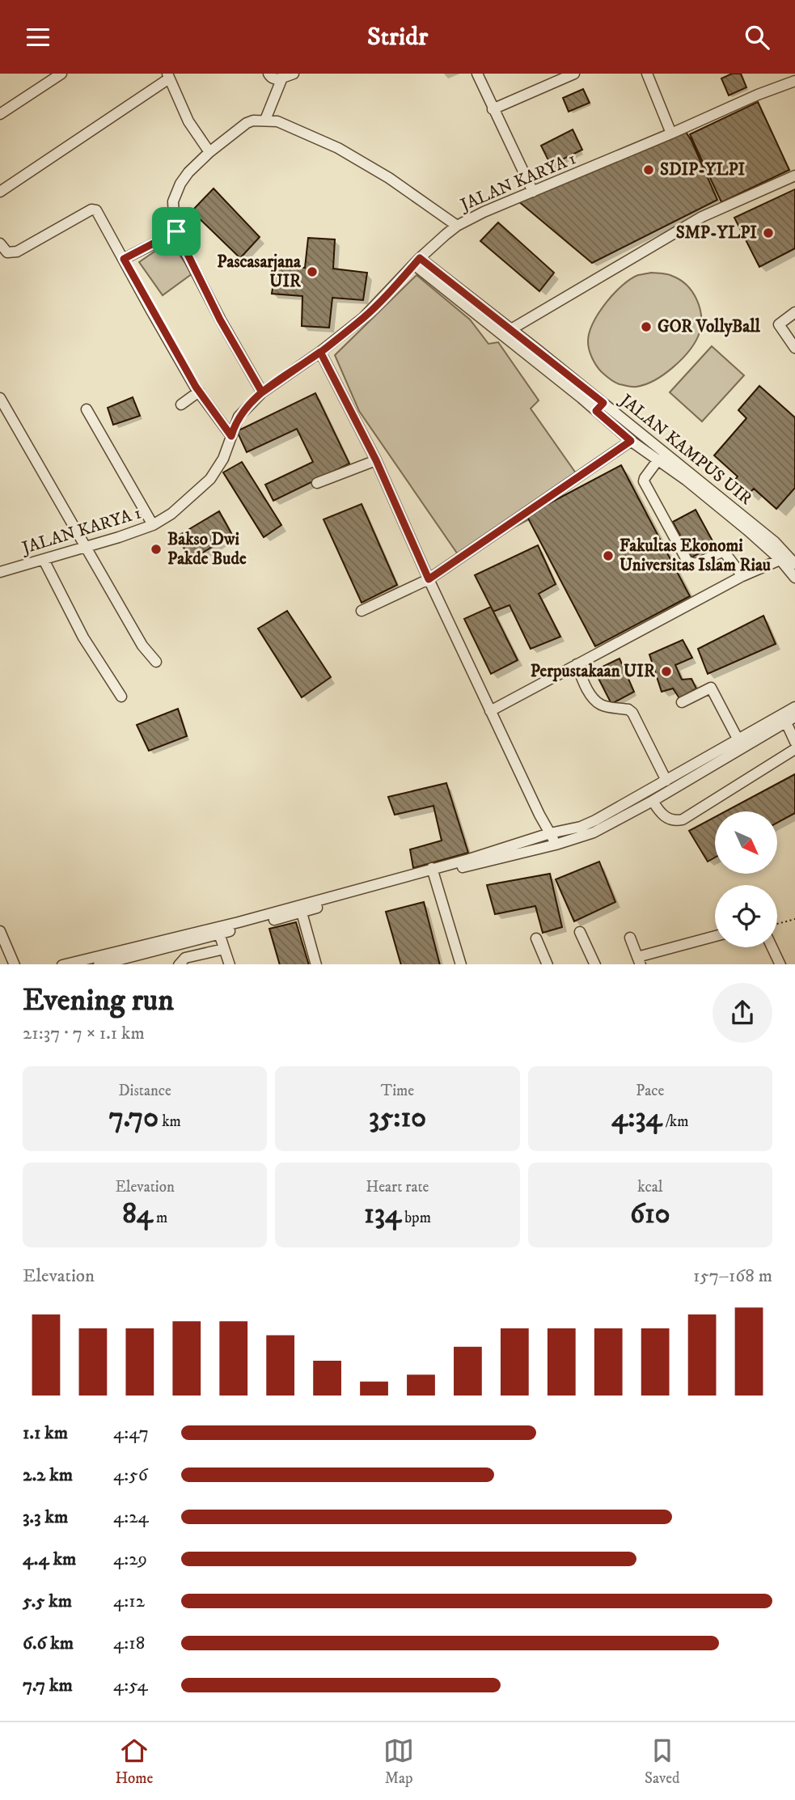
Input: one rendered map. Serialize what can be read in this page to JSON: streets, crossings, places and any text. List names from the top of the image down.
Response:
{
  "streets": {
    "street": ["JALAN KARYA 1", "JALAN KAMPUS UIR"]
  },
  "crossings": [
    ["JALAN KARYA 1", "JALAN KAMPUS UIR"]
  ],
  "places": [
    "SDIP-YLPI",
    "SMP-YLPI",
    "Pascasarjana UIR",
    "GOR VollyBall",
    "Bakso Dwi Pakde Bude",
    "Fakultas Ekonomi Universitas Islam Riau",
    "Perpustakaan UIR"
  ],
  "north": "bottom right",
  "page": {
    "header": "Stridr",
    "heading": ["Evening run", "21:37 · 7 × 1.1 km"],
    "stats": [
      ["Distance", "7.70 km"],
      ["Time", "35:10"],
      ["Pace", "4:34 /km"],
      ["Elevation", "84 m"],
      ["Heart rate", "134 bpm"],
      ["kcal", "610"]
    ],
    "chart": ["Elevation", "157–168 m"],
    "list": [
      {
        "name": "1.1 km",
        "note": "4:47"
      },
      {
        "name": "2.2 km",
        "note": "4:56"
      },
      {
        "name": "3.3 km",
        "note": "4:24"
      },
      {
        "name": "4.4 km",
        "note": "4:29"
      },
      {
        "name": "5.5 km",
        "note": "4:12"
      },
      {
        "name": "6.6 km",
        "note": "4:18"
      },
      {
        "name": "7.7 km",
        "note": "4:54"
      }
    ],
    "tabs": ["Home", "Map", "Saved"]
  }
}
